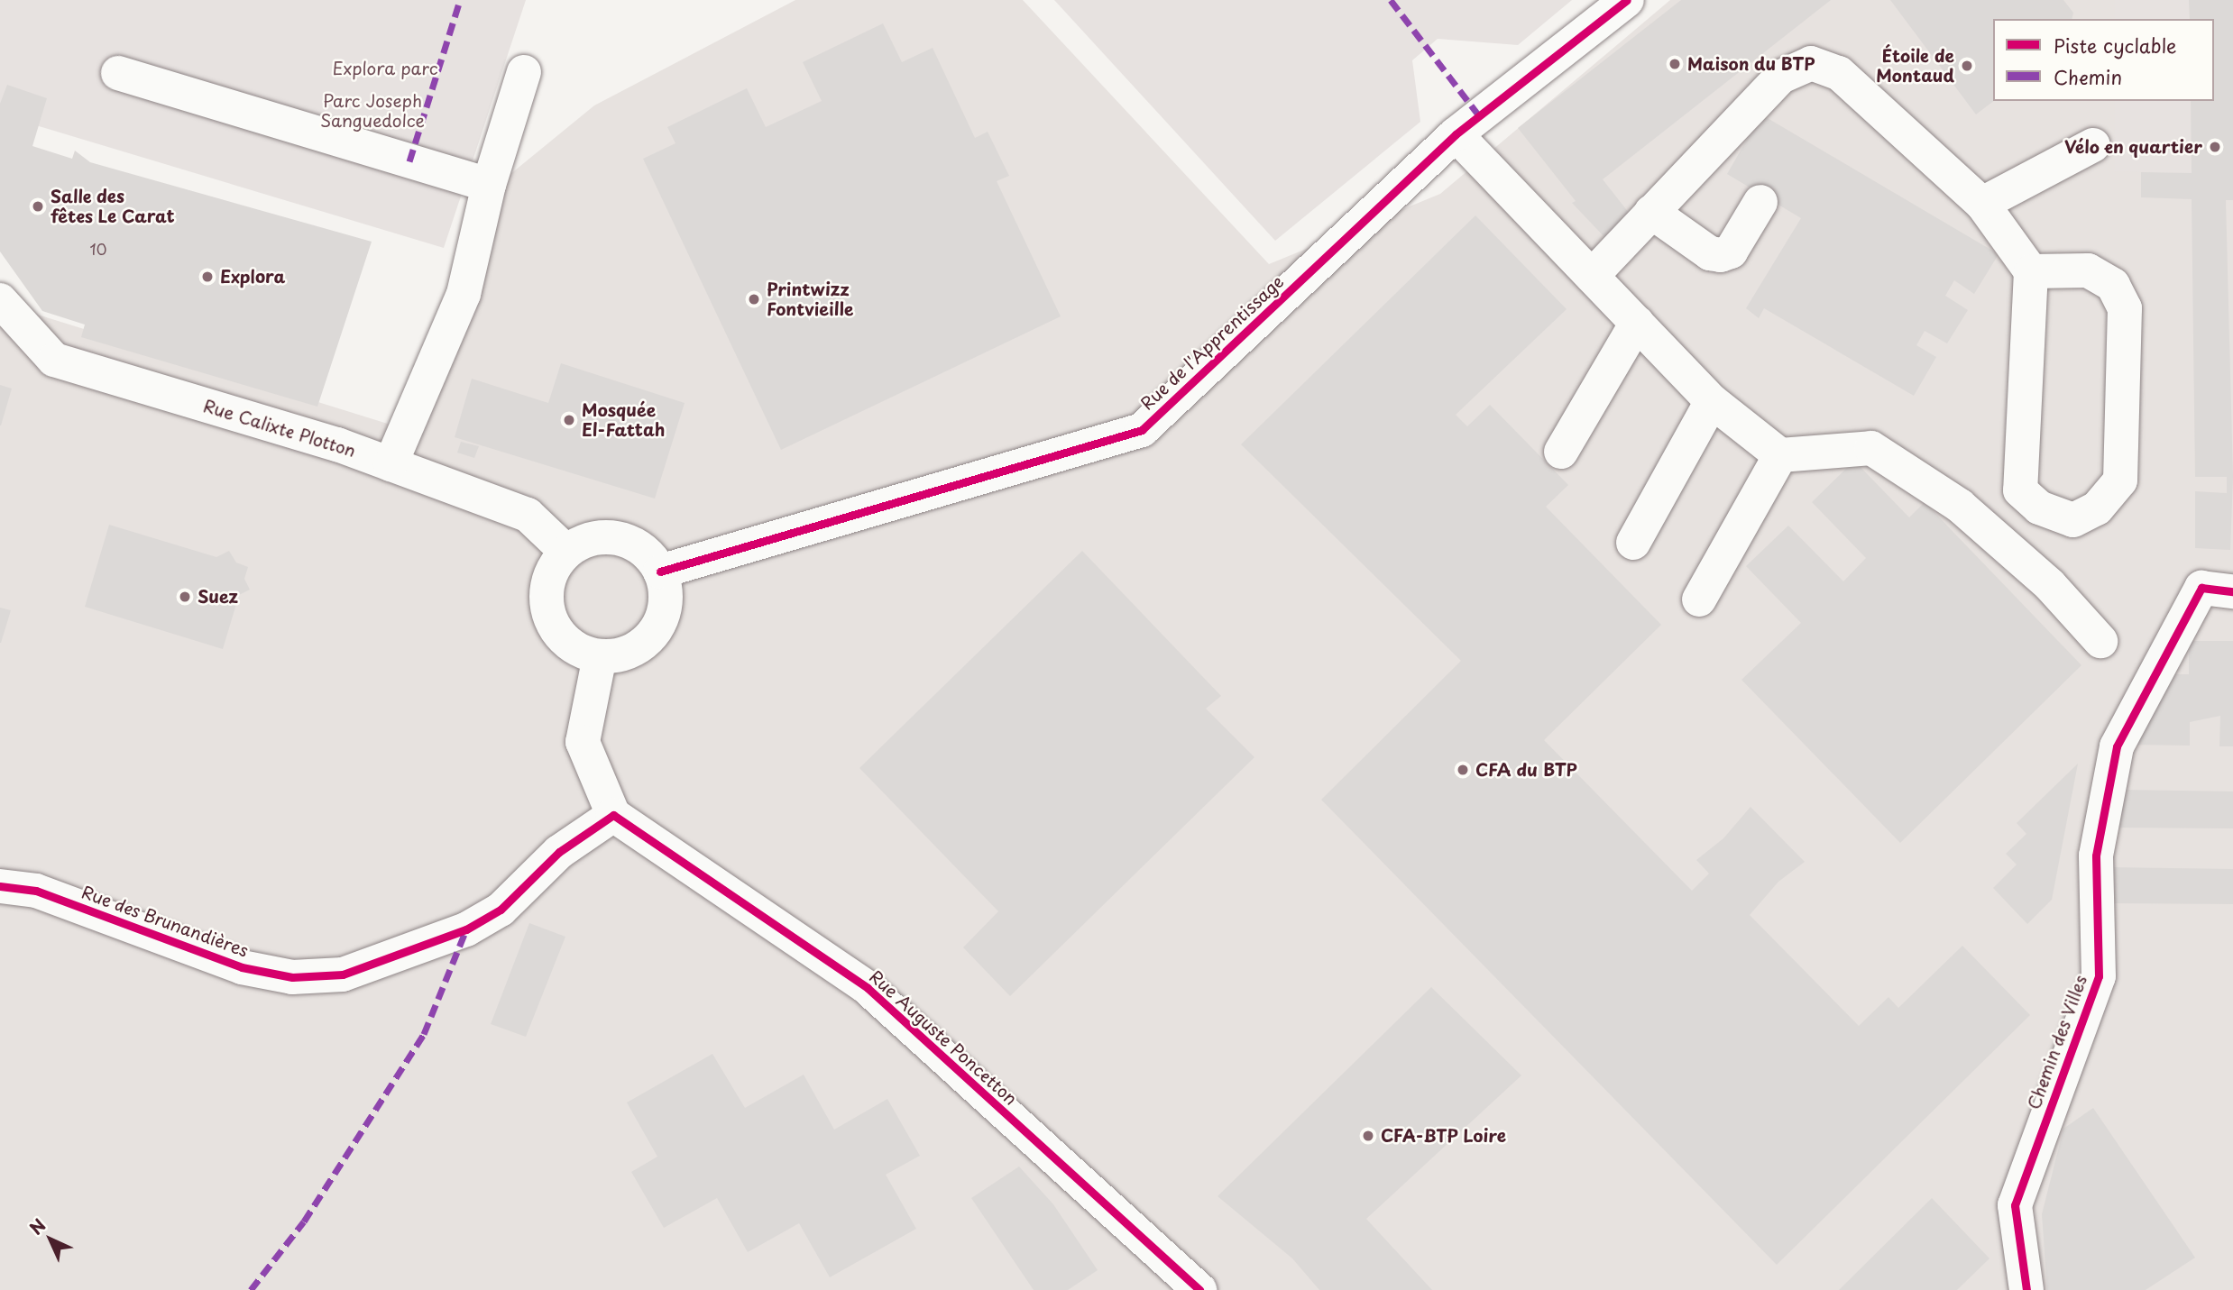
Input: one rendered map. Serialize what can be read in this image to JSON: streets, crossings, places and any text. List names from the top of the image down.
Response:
{
  "streets": {
    "street": [
      "Rue de l'Apprentissage",
      "Rue Calixte Plotton",
      "Rue des Brunandières",
      "Rue Auguste Poncetton",
      "Chemin des Villes"
    ]
  },
  "crossings": [
    ["Rue de l'Apprentissage", "Rue Calixte Plotton"],
    ["Rue des Brunandières", "Rue Auguste Poncetton"]
  ],
  "parks": ["Explora parc", "Parc Joseph Sanguedolce"],
  "places": [
    "Maison du BTP",
    "Étoile de Montaud",
    "Vélo en quartier",
    "Salle des fêtes Le Carat",
    "Explora",
    "Printwizz Fontvieille",
    "Mosquée El-Fattah",
    "Suez",
    "CFA du BTP",
    "CFA-BTP Loire"
  ],
  "house_numbers": ["10"],
  "legend": ["Piste cyclable", "Chemin"],
  "north": "top left"
}
